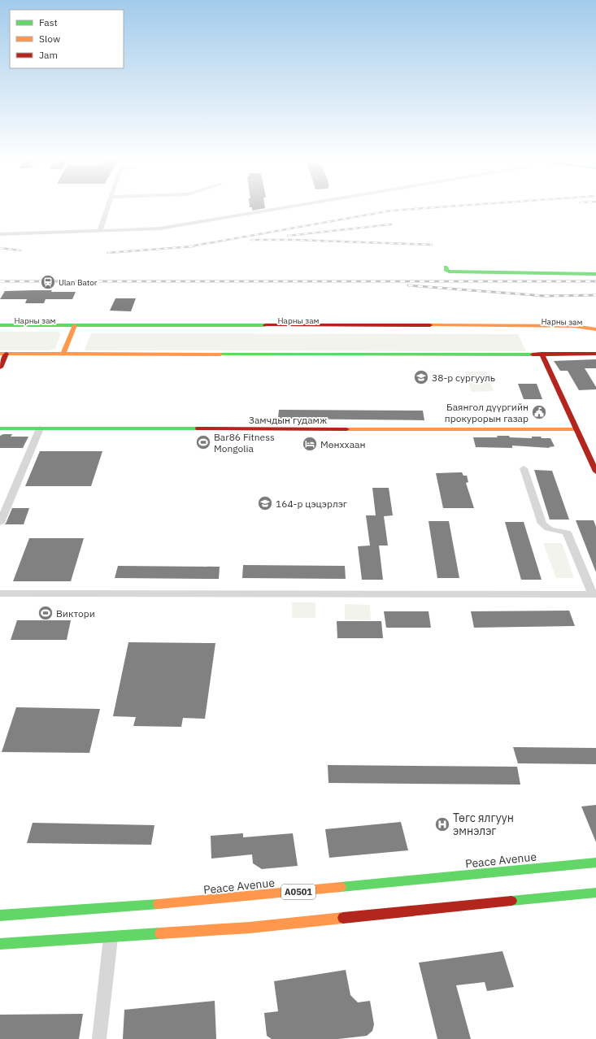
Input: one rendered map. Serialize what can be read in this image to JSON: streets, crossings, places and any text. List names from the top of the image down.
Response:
{
  "streets": {
    "main road": [
      "Нарны зам",
      "Замчдын гудамж",
      "Peace Avenue",
      "A0501"
    ]
  },
  "places": {
    "station": ["Ulan Bator"],
    "school or university": ["38-р сургууль", "164-р цэцэрлэг"],
    "public building": ["Баянгол дүүргийн прокурорын газар"],
    "sports": ["Bar86 Fitness Mongolia", "Виктори"],
    "hotel": ["Мөнххаан"],
    "hospital": ["Төгс ялгуун эмнэлэг"]
  },
  "legend": ["Fast", "Slow", "Jam"]
}
